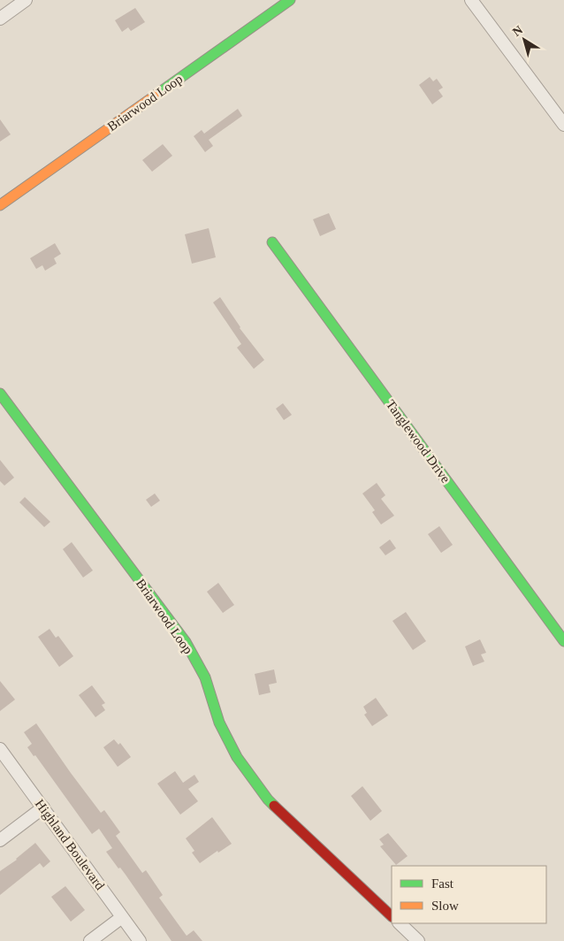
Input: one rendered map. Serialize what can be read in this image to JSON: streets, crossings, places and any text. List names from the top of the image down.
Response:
{
  "streets": {
    "street": ["Briarwood Loop", "Tanglewood Drive", "Highland Boulevard"]
  },
  "legend": ["Fast", "Slow"],
  "north": "top left"
}
